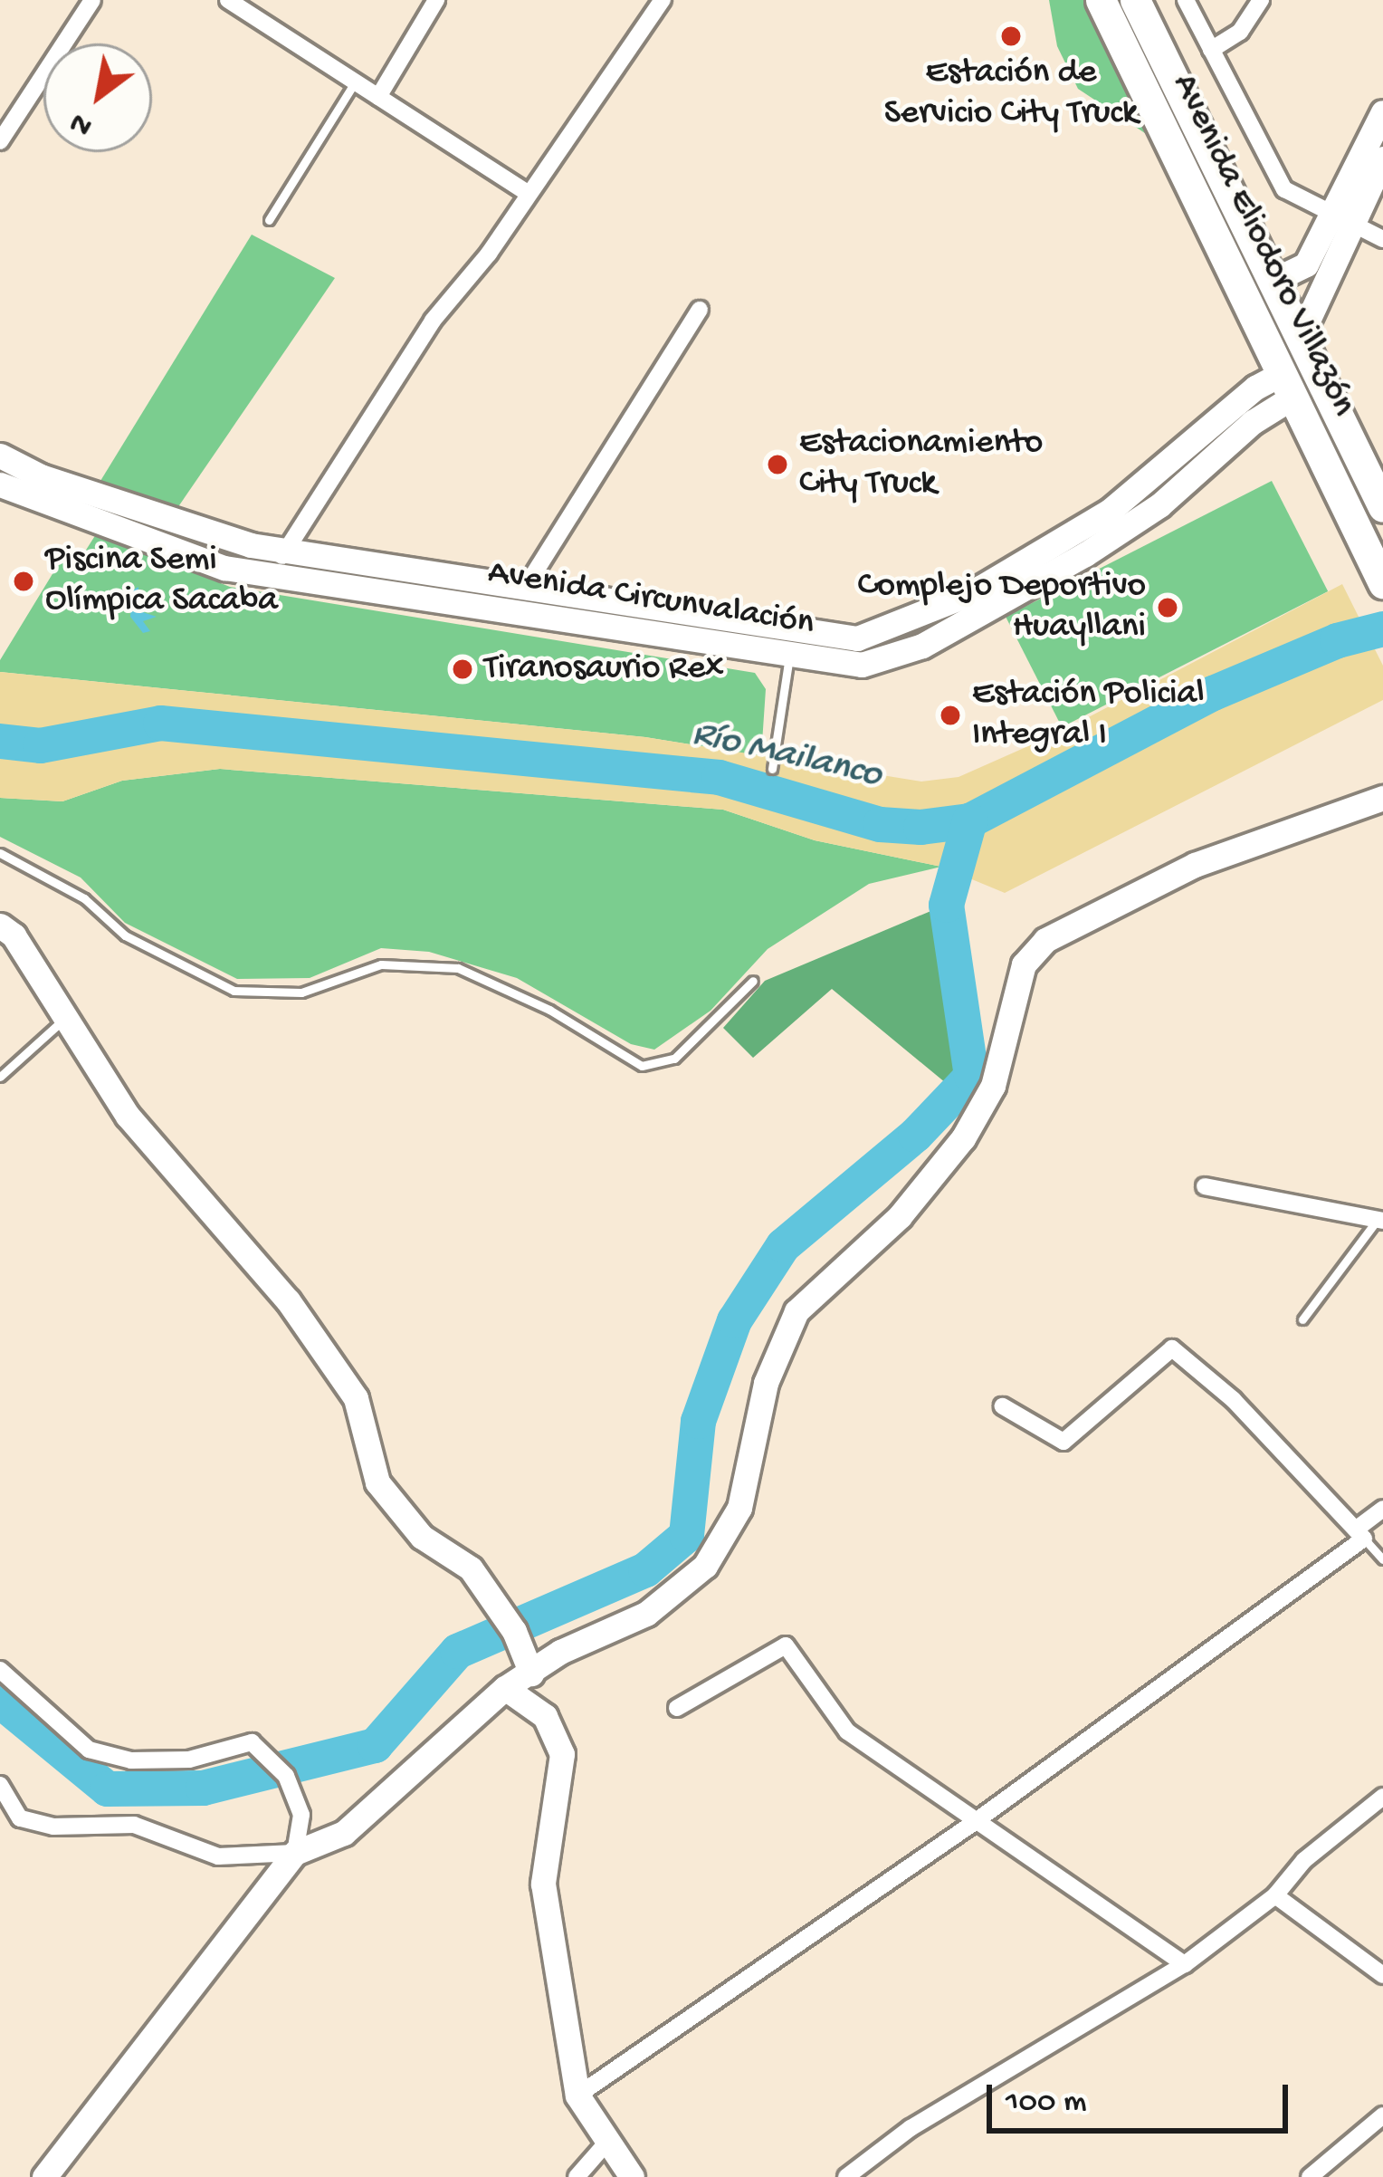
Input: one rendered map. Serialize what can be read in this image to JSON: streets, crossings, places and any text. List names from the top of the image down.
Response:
{
  "streets": {
    "highway": ["Avenida Eliodoro Villazón"],
    "street": ["Avenida Circunvalación"]
  },
  "crossings": [
    ["Avenida Eliodoro Villazón", "Avenida Circunvalación"]
  ],
  "water": ["Río Mailanco"],
  "places": [
    "Estación de Servicio City Truck",
    "Estacionamiento City Truck",
    "Piscina Semi Olímpica Sacaba",
    "Complejo Deportivo Huayllani",
    "Tiranosaurio Rex",
    "Estación Policial Integral I"
  ],
  "scale_bar": "100 m",
  "north": "bottom left"
}
